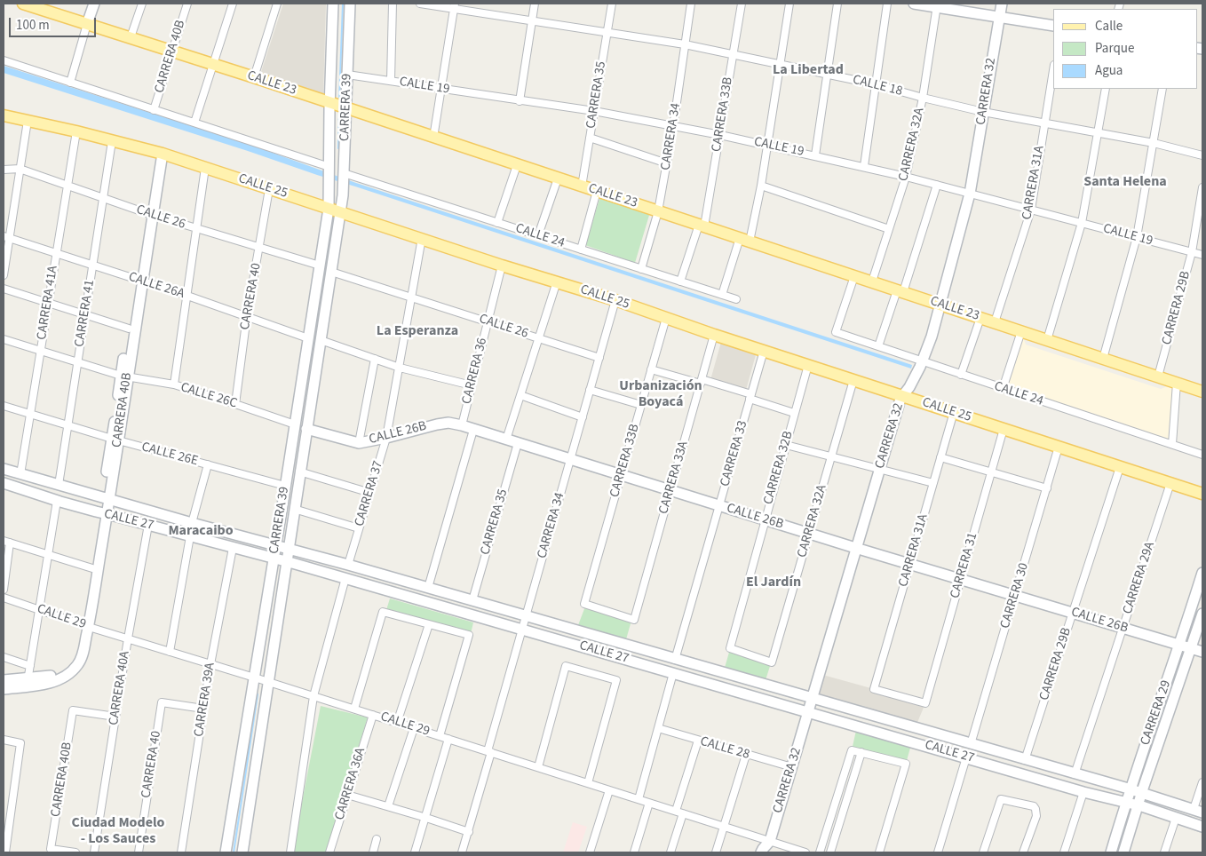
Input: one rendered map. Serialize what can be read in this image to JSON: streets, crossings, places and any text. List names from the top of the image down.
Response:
{
  "streets": {
    "main road": [
      "CARRERA 40B",
      "CALLE 23",
      "CARRERA 32",
      "CARRERA 39",
      "CALLE 25",
      "CALLE 26B",
      "CALLE 27",
      "CARRERA 29"
    ],
    "street": [
      "CALLE 19",
      "CALLE 18",
      "CARRERA 35",
      "CARRERA 33B",
      "CARRERA 34",
      "CARRERA 32A",
      "CARRERA 31A",
      "CALLE 26",
      "CALLE 24",
      "CALLE 26A",
      "CARRERA 40",
      "CARRERA 41A",
      "CARRERA 29B",
      "CARRERA 41",
      "CARRERA 36",
      "CALLE 26C",
      "CARRERA 33",
      "CALLE 26E",
      "CARRERA 32B",
      "CARRERA 33A",
      "CARRERA 37",
      "CARRERA 31",
      "CARRERA 29A",
      "CARRERA 30",
      "CALLE 29",
      "CARRERA 40A",
      "CARRERA 39A",
      "CALLE 28",
      "CARRERA 36A"
    ]
  },
  "crossings": [
    ["CARRERA 40B", "CALLE 23"],
    ["CARRERA 40B", "CALLE 25"],
    ["CARRERA 40B", "CALLE 26"],
    ["CARRERA 40B", "CALLE 26A"],
    ["CARRERA 40B", "CALLE 26C"],
    ["CARRERA 40B", "CALLE 26E"],
    ["CARRERA 40B", "CALLE 27"],
    ["CARRERA 40B", "CALLE 29"],
    ["CARRERA 40B", "CARRERA 40A"],
    ["CALLE 23", "CARRERA 32"],
    ["CALLE 23", "CARRERA 35"],
    ["CALLE 23", "CARRERA 39"],
    ["CALLE 23", "CARRERA 33B"],
    ["CALLE 23", "CARRERA 34"],
    ["CALLE 23", "CARRERA 32A"],
    ["CALLE 23", "CARRERA 31A"],
    ["CALLE 23", "CALLE 24"],
    ["CALLE 23", "CARRERA 29B"],
    ["CALLE 19", "CARRERA 32"],
    ["CALLE 19", "CARRERA 35"],
    ["CALLE 19", "CARRERA 39"],
    ["CALLE 19", "CARRERA 33B"],
    ["CALLE 19", "CARRERA 34"],
    ["CALLE 19", "CARRERA 32A"],
    ["CALLE 19", "CARRERA 31A"],
    ["CALLE 19", "CARRERA 29B"],
    ["CALLE 18", "CARRERA 32"],
    ["CALLE 18", "CARRERA 35"],
    ["CALLE 18", "CARRERA 33B"],
    ["CALLE 18", "CARRERA 34"],
    ["CALLE 18", "CARRERA 32A"],
    ["CALLE 18", "CARRERA 31A"],
    ["CARRERA 32", "CALLE 25"],
    ["CARRERA 32", "CALLE 24"],
    ["CARRERA 32", "CALLE 26B"],
    ["CARRERA 32", "CALLE 27"],
    ["CARRERA 32", "CALLE 29"],
    ["CARRERA 32", "CALLE 28"],
    ["CARRERA 35", "CALLE 26B"],
    ["CARRERA 35", "CALLE 27"],
    ["CARRERA 39", "CALLE 25"],
    ["CARRERA 39", "CALLE 26"],
    ["CARRERA 39", "CALLE 24"],
    ["CARRERA 39", "CALLE 26A"],
    ["CARRERA 39", "CALLE 26C"],
    ["CARRERA 39", "CALLE 26B"],
    ["CARRERA 39", "CALLE 26E"],
    ["CARRERA 39", "CALLE 27"],
    ["CARRERA 39", "CALLE 29"],
    ["CARRERA 33B", "CALLE 25"],
    ["CARRERA 33B", "CALLE 24"],
    ["CARRERA 33B", "CALLE 26B"],
    ["CARRERA 33B", "CARRERA 33A"],
    ["CARRERA 34", "CALLE 25"],
    ["CARRERA 34", "CALLE 26"],
    ["CARRERA 34", "CALLE 24"],
    ["CARRERA 34", "CALLE 26B"],
    ["CARRERA 34", "CALLE 27"],
    ["CARRERA 34", "CALLE 29"],
    ["CARRERA 32A", "CALLE 25"],
    ["CARRERA 32A", "CALLE 26B"],
    ["CARRERA 32A", "CARRERA 32B"],
    ["CARRERA 31A", "CALLE 25"],
    ["CARRERA 31A", "CALLE 26B"],
    ["CARRERA 31A", "CARRERA 31"],
    ["CALLE 25", "CARRERA 40"],
    ["CALLE 25", "CARRERA 41A"],
    ["CALLE 25", "CARRERA 29B"],
    ["CALLE 25", "CARRERA 41"],
    ["CALLE 25", "CARRERA 36"],
    ["CALLE 25", "CARRERA 33"],
    ["CALLE 25", "CARRERA 32B"],
    ["CALLE 25", "CARRERA 33A"],
    ["CALLE 25", "CARRERA 37"],
    ["CALLE 25", "CARRERA 31"],
    ["CALLE 25", "CARRERA 29A"],
    ["CALLE 25", "CARRERA 30"],
    ["CALLE 26", "CARRERA 40"],
    ["CALLE 26", "CARRERA 41A"],
    ["CALLE 26", "CARRERA 41"],
    ["CALLE 26", "CARRERA 36"],
    ["CALLE 26", "CARRERA 37"],
    ["CALLE 26A", "CARRERA 40"],
    ["CALLE 26A", "CARRERA 41A"],
    ["CALLE 26A", "CARRERA 41"],
    ["CARRERA 40", "CALLE 26C"],
    ["CARRERA 40", "CARRERA 39A"],
    ["CARRERA 41A", "CALLE 26E"],
    ["CARRERA 41A", "CALLE 27"],
    ["CARRERA 29B", "CALLE 26B"],
    ["CARRERA 29B", "CALLE 27"],
    ["CARRERA 41", "CALLE 26E"],
    ["CARRERA 41", "CALLE 27"],
    ["CARRERA 36", "CALLE 26B"],
    ["CALLE 26B", "CARRERA 33"],
    ["CALLE 26B", "CARRERA 32B"],
    ["CALLE 26B", "CARRERA 33A"],
    ["CALLE 26B", "CARRERA 37"],
    ["CALLE 26B", "CARRERA 31"],
    ["CALLE 26B", "CARRERA 29A"],
    ["CALLE 26B", "CARRERA 30"],
    ["CALLE 26B", "CARRERA 29"],
    ["CARRERA 33", "CALLE 27"],
    ["CARRERA 37", "CALLE 27"],
    ["CALLE 27", "CARRERA 29A"],
    ["CALLE 27", "CARRERA 30"],
    ["CALLE 27", "CARRERA 40A"],
    ["CALLE 27", "CARRERA 39A"],
    ["CALLE 27", "CARRERA 29"],
    ["CALLE 29", "CARRERA 40A"],
    ["CALLE 29", "CARRERA 39A"],
    ["CALLE 29", "CARRERA 36A"]
  ],
  "districts": [
    "La Libertad",
    "Santa Helena",
    "La Esperanza",
    "Urbanización Boyacá",
    "Maracaibo",
    "El Jardín",
    "Ciudad Modelo - Los Sauces"
  ],
  "legend": ["Calle", "Parque", "Agua"],
  "scale_bar": "100 m"
}
